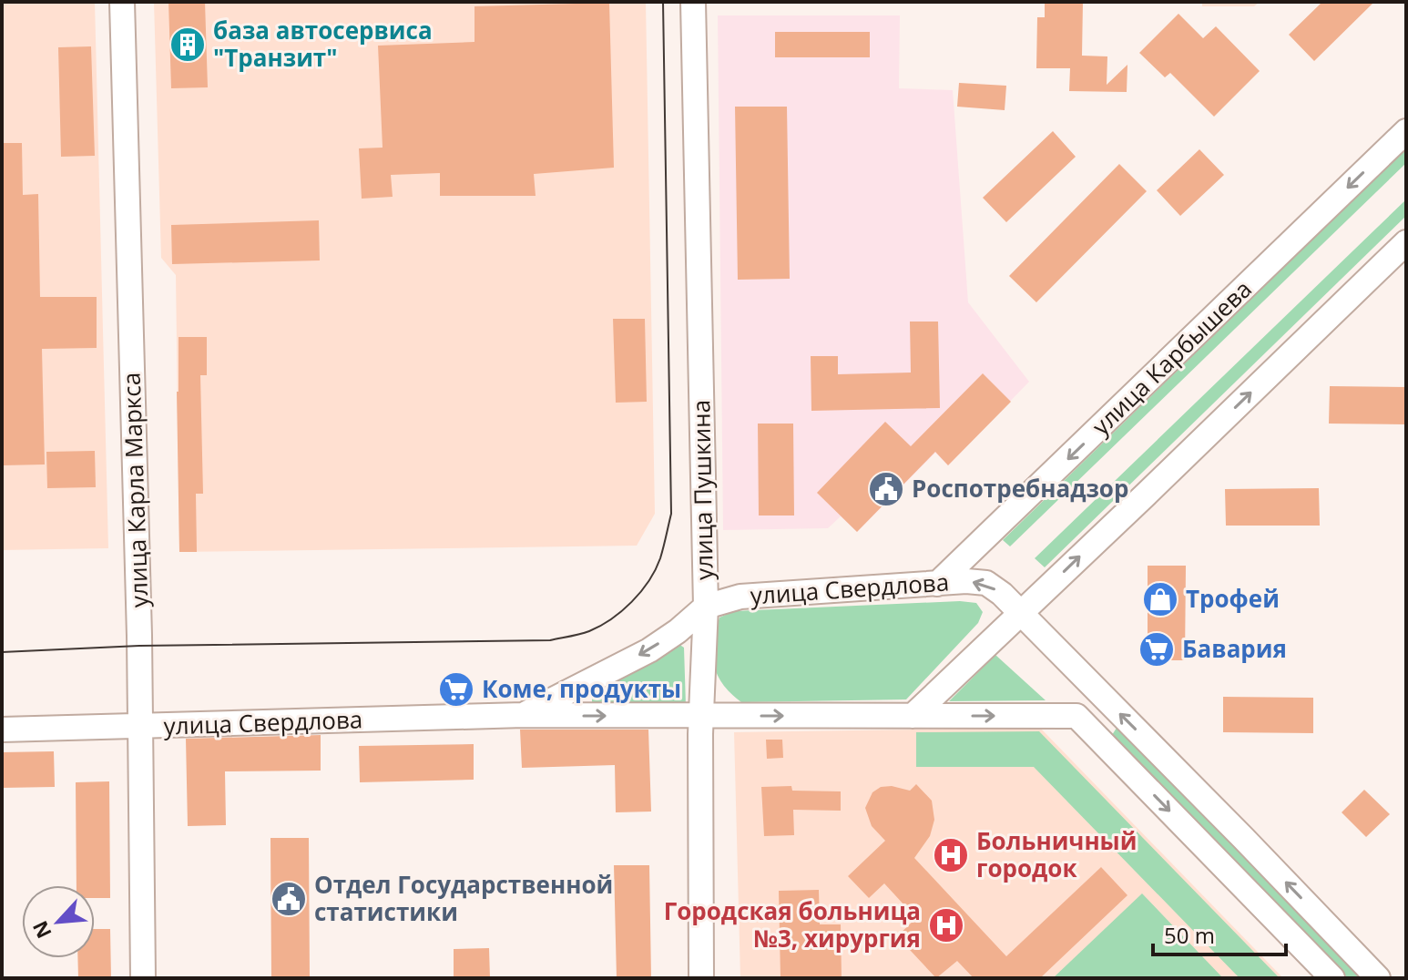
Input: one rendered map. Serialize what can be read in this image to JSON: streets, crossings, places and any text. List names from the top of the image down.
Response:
{
  "streets": {
    "street": [
      "улица Карбышева",
      "улица Карла Маркса",
      "улица Пушкина",
      "улица Свердлова"
    ]
  },
  "crossings": [
    ["улица Карбышева", "улица Свердлова"],
    ["улица Карла Маркса", "улица Свердлова"],
    ["улица Пушкина", "улица Свердлова"]
  ],
  "places": {
    "building": ["база автосервиса \"Транзит\""],
    "public building": ["Роспотребнадзор", "Отдел Государственной статистики"],
    "shop": ["Трофей"],
    "supermarket": ["Бавария", "Коме, продукты"],
    "hospital": ["Больничный городок", "Городская больница №3, хирургия"]
  },
  "scale_bar": "50 m",
  "north": "bottom left"
}
